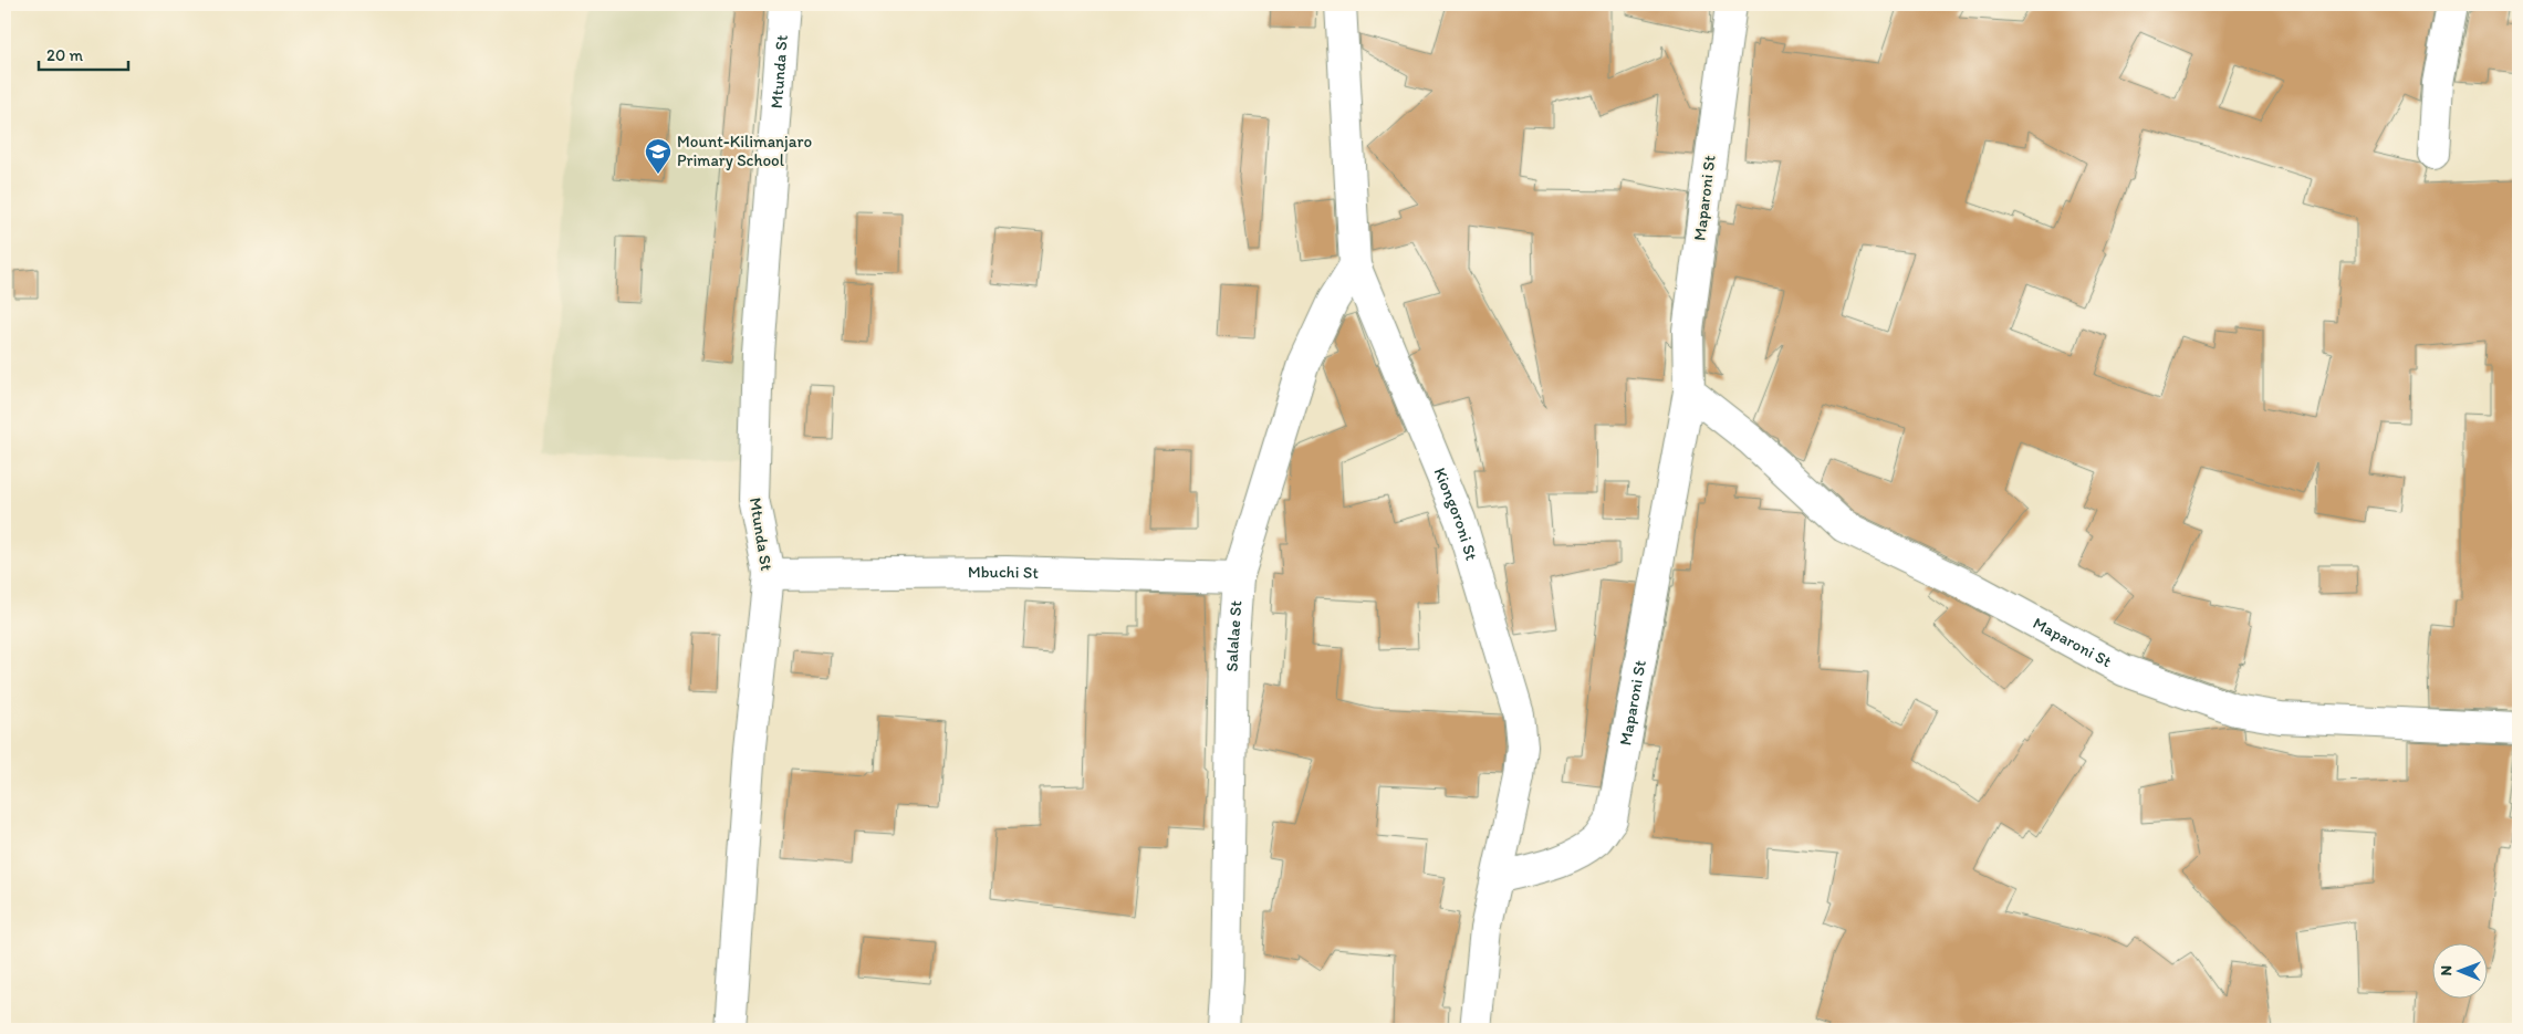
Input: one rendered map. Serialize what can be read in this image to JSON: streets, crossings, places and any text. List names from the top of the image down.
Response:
{
  "streets": {
    "street": [
      "Mtunda St",
      "Maparoni St",
      "Kiongoroni St",
      "Mbuchi St",
      "Salalae St"
    ]
  },
  "crossings": [
    ["Mtunda St", "Mbuchi St"],
    ["Maparoni St", "Kiongoroni St"],
    ["Kiongoroni St", "Salalae St"],
    ["Mbuchi St", "Salalae St"]
  ],
  "places": {
    "school or university": ["Mount-Kilimanjaro Primary School"]
  },
  "scale_bar": "20 m",
  "north": "left"
}
